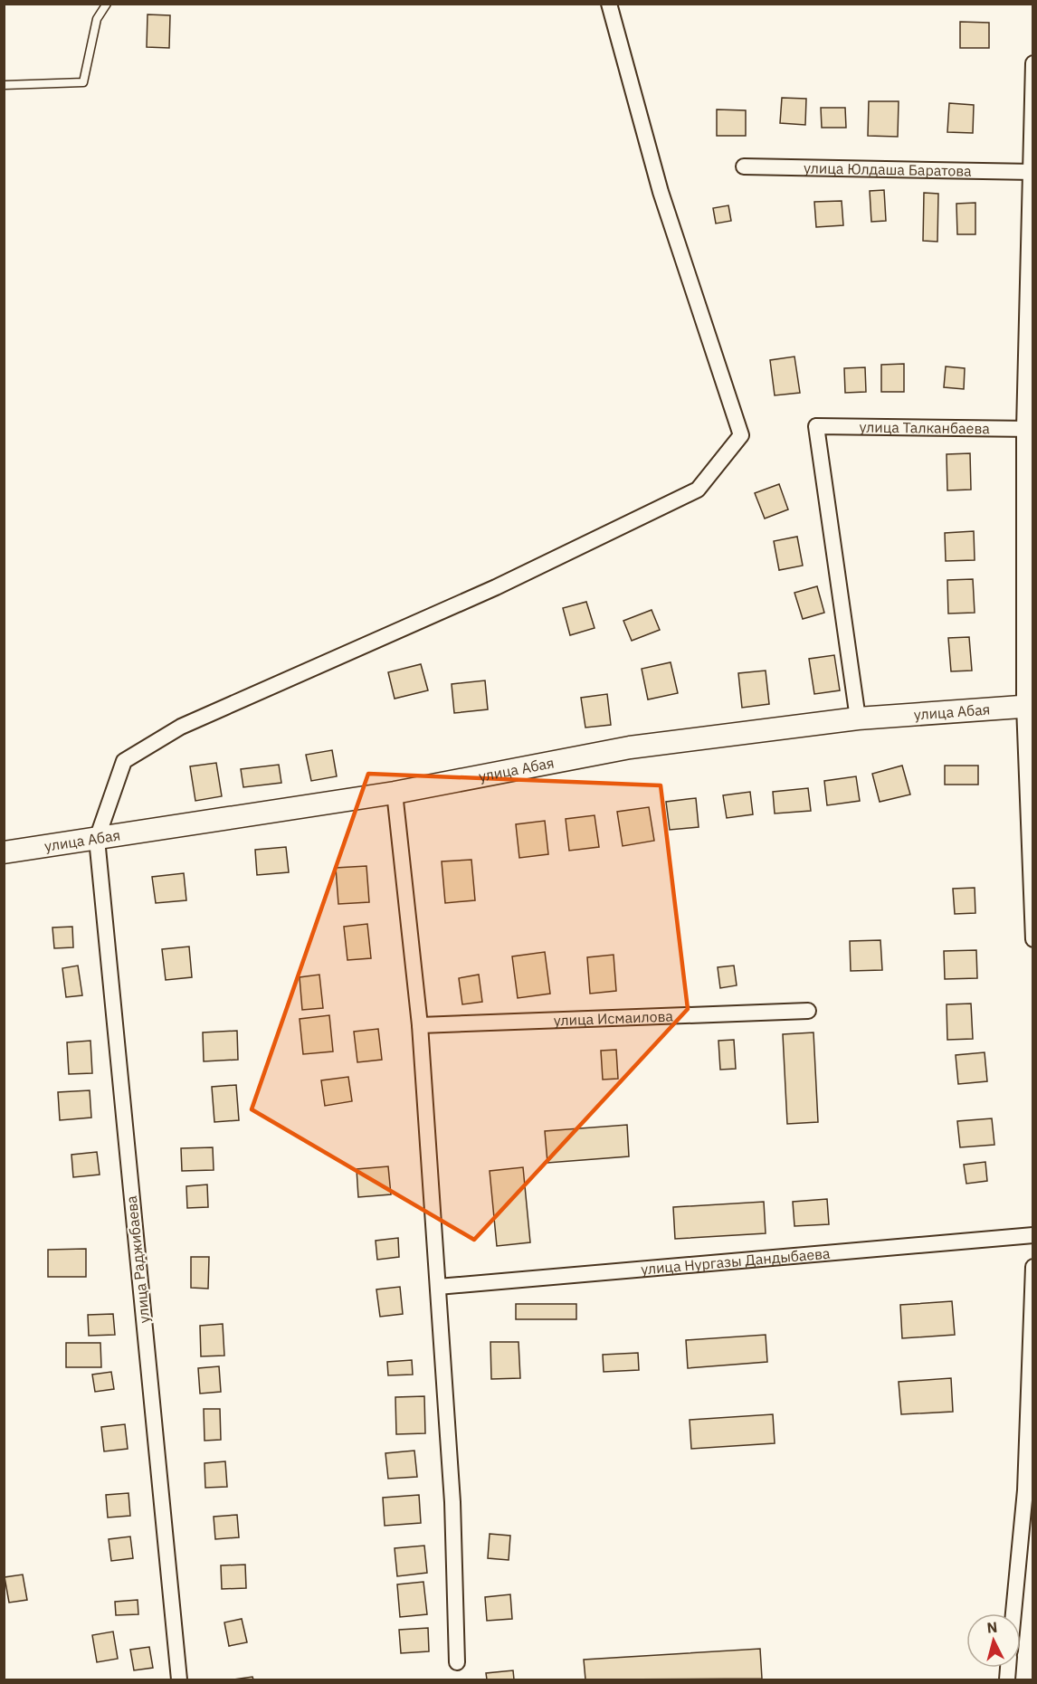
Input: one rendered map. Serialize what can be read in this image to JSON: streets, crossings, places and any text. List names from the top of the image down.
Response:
{
  "streets": {
    "street": [
      "улица Юлдаша Баратова",
      "улица Талканбаева",
      "улица Абая",
      "улица Исмаилова",
      "улица Раджибаева",
      "улица Нургазы Дандыбаева"
    ]
  },
  "crossings": [
    ["улица Талканбаева", "улица Абая"],
    ["улица Абая", "улица Раджибаева"]
  ],
  "north": "top"
}
